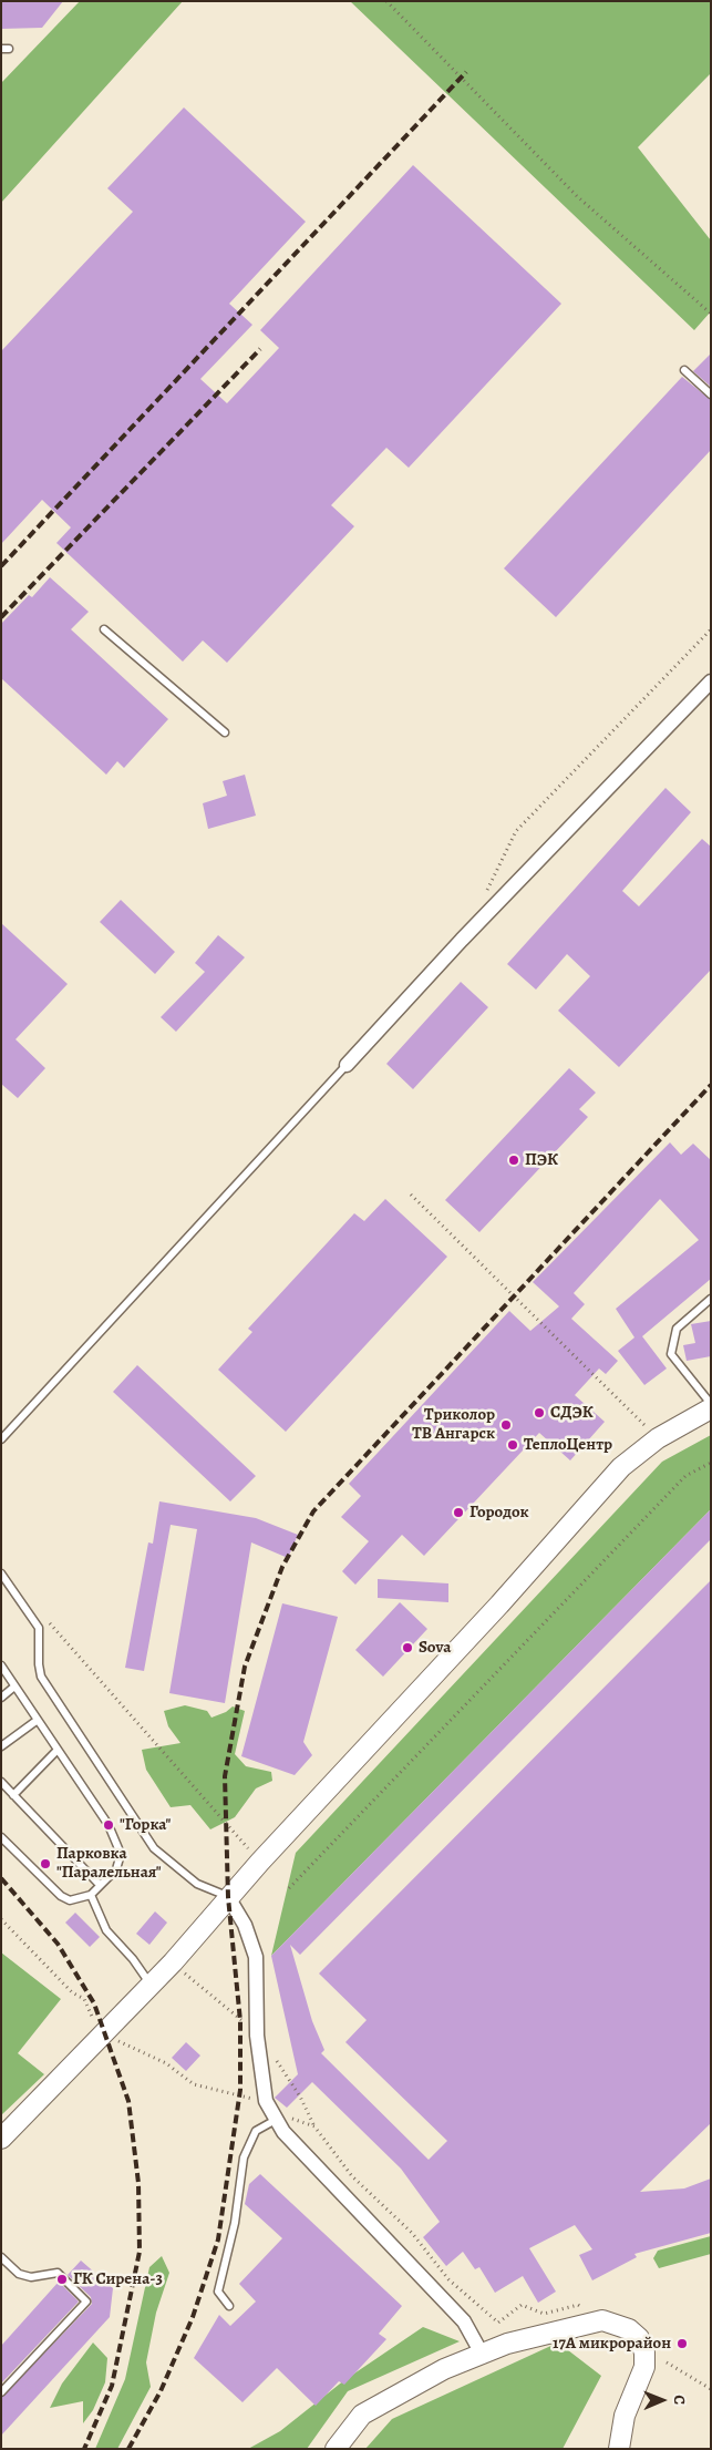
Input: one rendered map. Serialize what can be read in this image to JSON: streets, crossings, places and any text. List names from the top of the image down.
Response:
{
  "places": [
    "ПЭК",
    "СДЭК",
    "Триколор ТВ Ангарск",
    "ТеплоЦентр",
    "Городок",
    "Sova",
    "\"Горка\"",
    "Парковка \"Паралельная\"",
    "ГК Сирена-3",
    "17А микрорайон"
  ],
  "north": "right"
}
